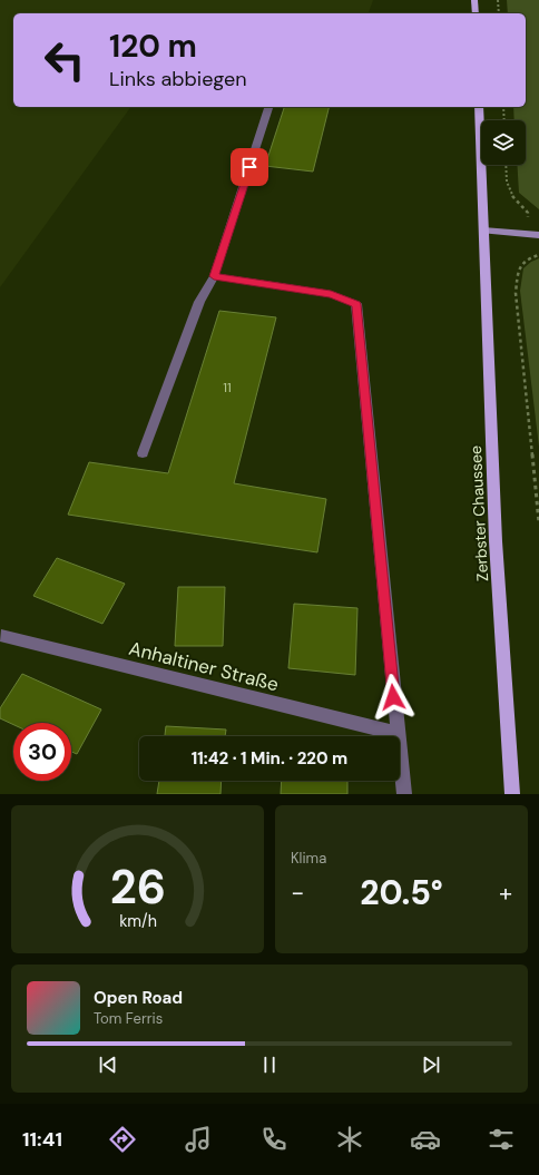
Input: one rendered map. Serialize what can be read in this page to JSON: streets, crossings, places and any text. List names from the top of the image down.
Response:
{
  "streets": {
    "main road": ["Zerbster Chaussee"],
    "street": ["Anhaltiner Straße"]
  },
  "house_numbers": ["11"],
  "page": {
    "turn": ["120 m", "Links abbiegen"],
    "limit": "30",
    "trip": "11:42 · 1 Min. · 220 m",
    "tile": "Klima",
    "heat": ["−", "20.5°", "+"],
    "song": ["Open Road", "Tom Ferris"],
    "tabs": "11:41",
    "gauge": ["26", "km/h"]
  }
}
